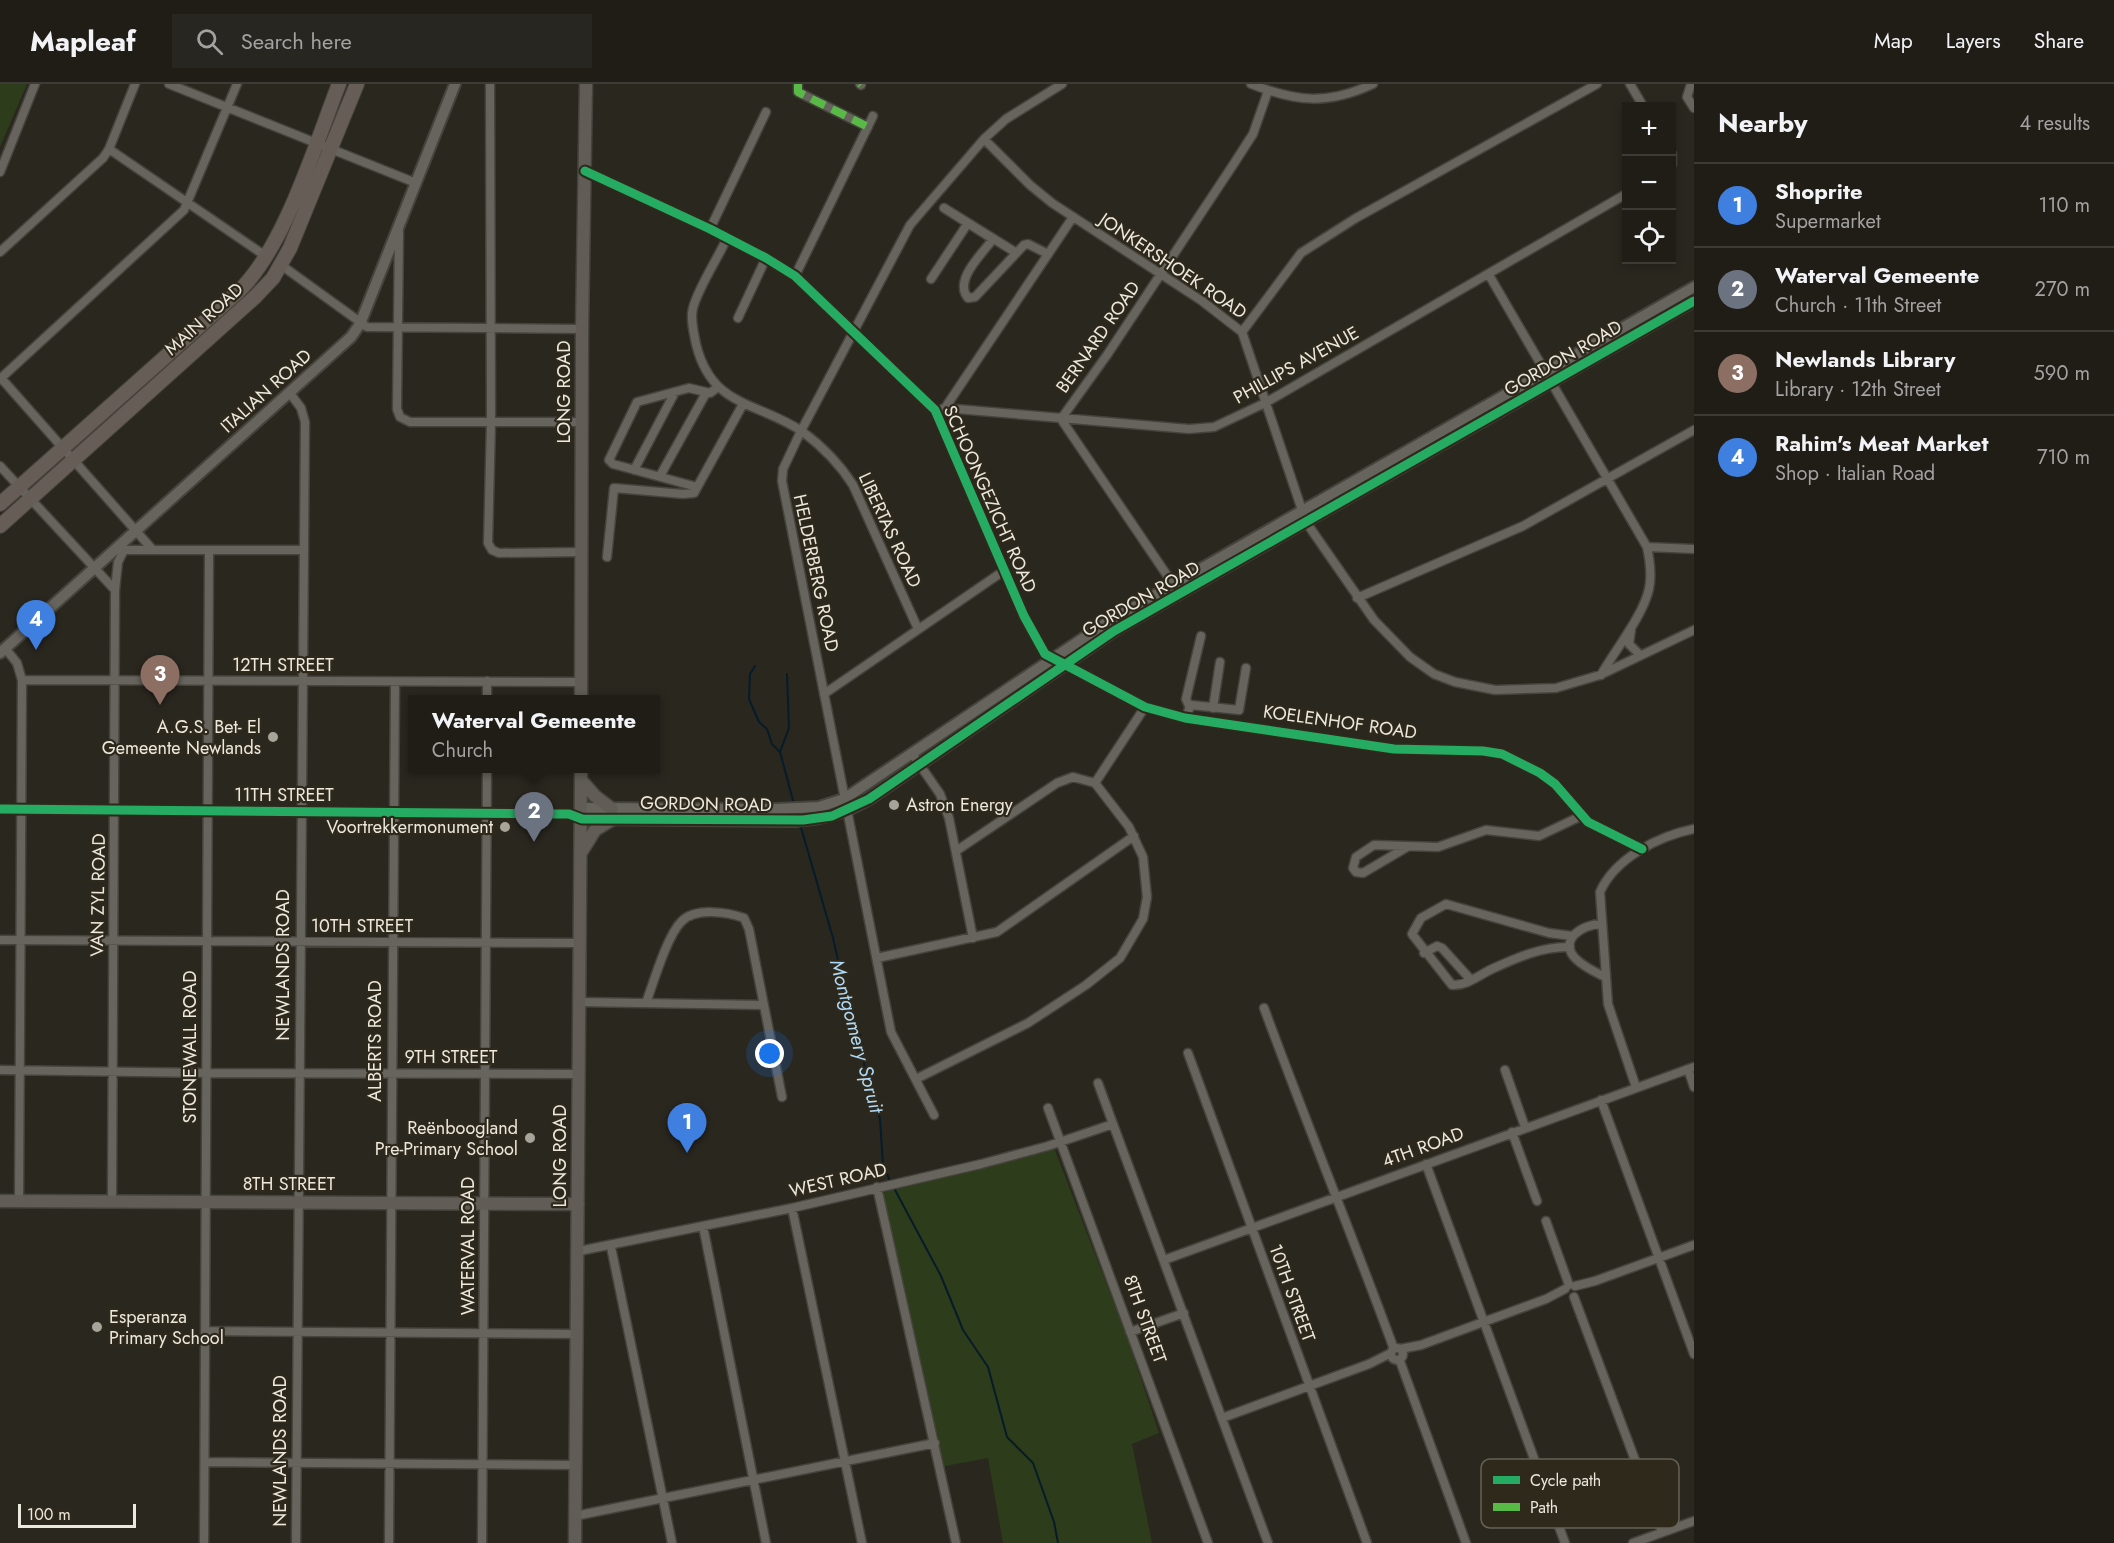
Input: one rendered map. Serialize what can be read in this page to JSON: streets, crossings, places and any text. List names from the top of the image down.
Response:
{
  "streets": {
    "main road": ["MAIN ROAD", "LONG ROAD", "8TH STREET"],
    "street": [
      "JONKERSHOEK ROAD",
      "BERNARD ROAD",
      "GORDON ROAD",
      "PHILLIPS AVENUE",
      "ITALIAN ROAD",
      "SCHOONGEZICHT ROAD",
      "LIBERTAS ROAD",
      "HELDERBERG ROAD",
      "12TH STREET",
      "KOELENHOF ROAD",
      "11TH STREET",
      "VAN ZYL ROAD",
      "10TH STREET",
      "NEWLANDS ROAD",
      "ALBERTS ROAD",
      "STONEWALL ROAD",
      "9TH STREET",
      "4TH ROAD",
      "WEST ROAD",
      "WATERVAL ROAD"
    ]
  },
  "crossings": [
    ["JONKERSHOEK ROAD", "BERNARD ROAD"],
    ["JONKERSHOEK ROAD", "GORDON ROAD"],
    ["JONKERSHOEK ROAD", "PHILLIPS AVENUE"],
    ["JONKERSHOEK ROAD", "HELDERBERG ROAD"],
    ["BERNARD ROAD", "GORDON ROAD"],
    ["BERNARD ROAD", "PHILLIPS AVENUE"],
    ["GORDON ROAD", "LONG ROAD"],
    ["GORDON ROAD", "SCHOONGEZICHT ROAD"],
    ["GORDON ROAD", "HELDERBERG ROAD"],
    ["GORDON ROAD", "KOELENHOF ROAD"],
    ["GORDON ROAD", "11TH STREET"],
    ["PHILLIPS AVENUE", "SCHOONGEZICHT ROAD"],
    ["ITALIAN ROAD", "VAN ZYL ROAD"],
    ["ITALIAN ROAD", "NEWLANDS ROAD"],
    ["LONG ROAD", "SCHOONGEZICHT ROAD"],
    ["LONG ROAD", "12TH STREET"],
    ["LONG ROAD", "11TH STREET"],
    ["LONG ROAD", "10TH STREET"],
    ["LONG ROAD", "9TH STREET"],
    ["LONG ROAD", "WEST ROAD"],
    ["LONG ROAD", "8TH STREET"],
    ["SCHOONGEZICHT ROAD", "LIBERTAS ROAD"],
    ["SCHOONGEZICHT ROAD", "HELDERBERG ROAD"],
    ["SCHOONGEZICHT ROAD", "KOELENHOF ROAD"],
    ["LIBERTAS ROAD", "HELDERBERG ROAD"],
    ["12TH STREET", "VAN ZYL ROAD"],
    ["12TH STREET", "NEWLANDS ROAD"],
    ["12TH STREET", "ALBERTS ROAD"],
    ["12TH STREET", "STONEWALL ROAD"],
    ["11TH STREET", "VAN ZYL ROAD"],
    ["11TH STREET", "NEWLANDS ROAD"],
    ["11TH STREET", "ALBERTS ROAD"],
    ["11TH STREET", "STONEWALL ROAD"],
    ["11TH STREET", "WATERVAL ROAD"],
    ["VAN ZYL ROAD", "10TH STREET"],
    ["VAN ZYL ROAD", "9TH STREET"],
    ["VAN ZYL ROAD", "8TH STREET"],
    ["10TH STREET", "NEWLANDS ROAD"],
    ["10TH STREET", "ALBERTS ROAD"],
    ["10TH STREET", "STONEWALL ROAD"],
    ["10TH STREET", "4TH ROAD"],
    ["10TH STREET", "WATERVAL ROAD"],
    ["NEWLANDS ROAD", "9TH STREET"],
    ["NEWLANDS ROAD", "8TH STREET"],
    ["ALBERTS ROAD", "9TH STREET"],
    ["ALBERTS ROAD", "8TH STREET"],
    ["STONEWALL ROAD", "9TH STREET"],
    ["STONEWALL ROAD", "8TH STREET"],
    ["9TH STREET", "WATERVAL ROAD"],
    ["WEST ROAD", "8TH STREET"],
    ["8TH STREET", "WATERVAL ROAD"]
  ],
  "water": ["Montgomery Spruit"],
  "places": [
    "A.G.S. Bet- El Gemeente Newlands",
    "Astron Energy",
    "Voortrekkermonument",
    "Reënboogland Pre-Primary School",
    "Esperanza Primary School"
  ],
  "legend": ["Cycle path", "Path"],
  "scale_bar": "100 m",
  "page": {
    "header": "Mapleaf",
    "search": "Search here",
    "nav": ["Map", "Layers", "Share"],
    "heading": ["Nearby", "4 results"],
    "map_buttons": ["+", "−"],
    "list": [
      {
        "mark": "1",
        "name": "Shoprite",
        "note": "Supermarket",
        "value": "110 m"
      },
      {
        "mark": "2",
        "name": "Waterval Gemeente",
        "note": "Church · 11th Street",
        "value": "270 m"
      },
      {
        "mark": "3",
        "name": "Newlands Library",
        "note": "Library · 12th Street",
        "value": "590 m"
      },
      {
        "mark": "4",
        "name": "Rahim's Meat Market",
        "note": "Shop · Italian Road",
        "value": "710 m"
      }
    ],
    "pins": [
      "4",
      "3",
      "2",
      "1"
    ],
    "popup": ["Waterval Gemeente", "Church"],
    "scale": "100 m"
  }
}
